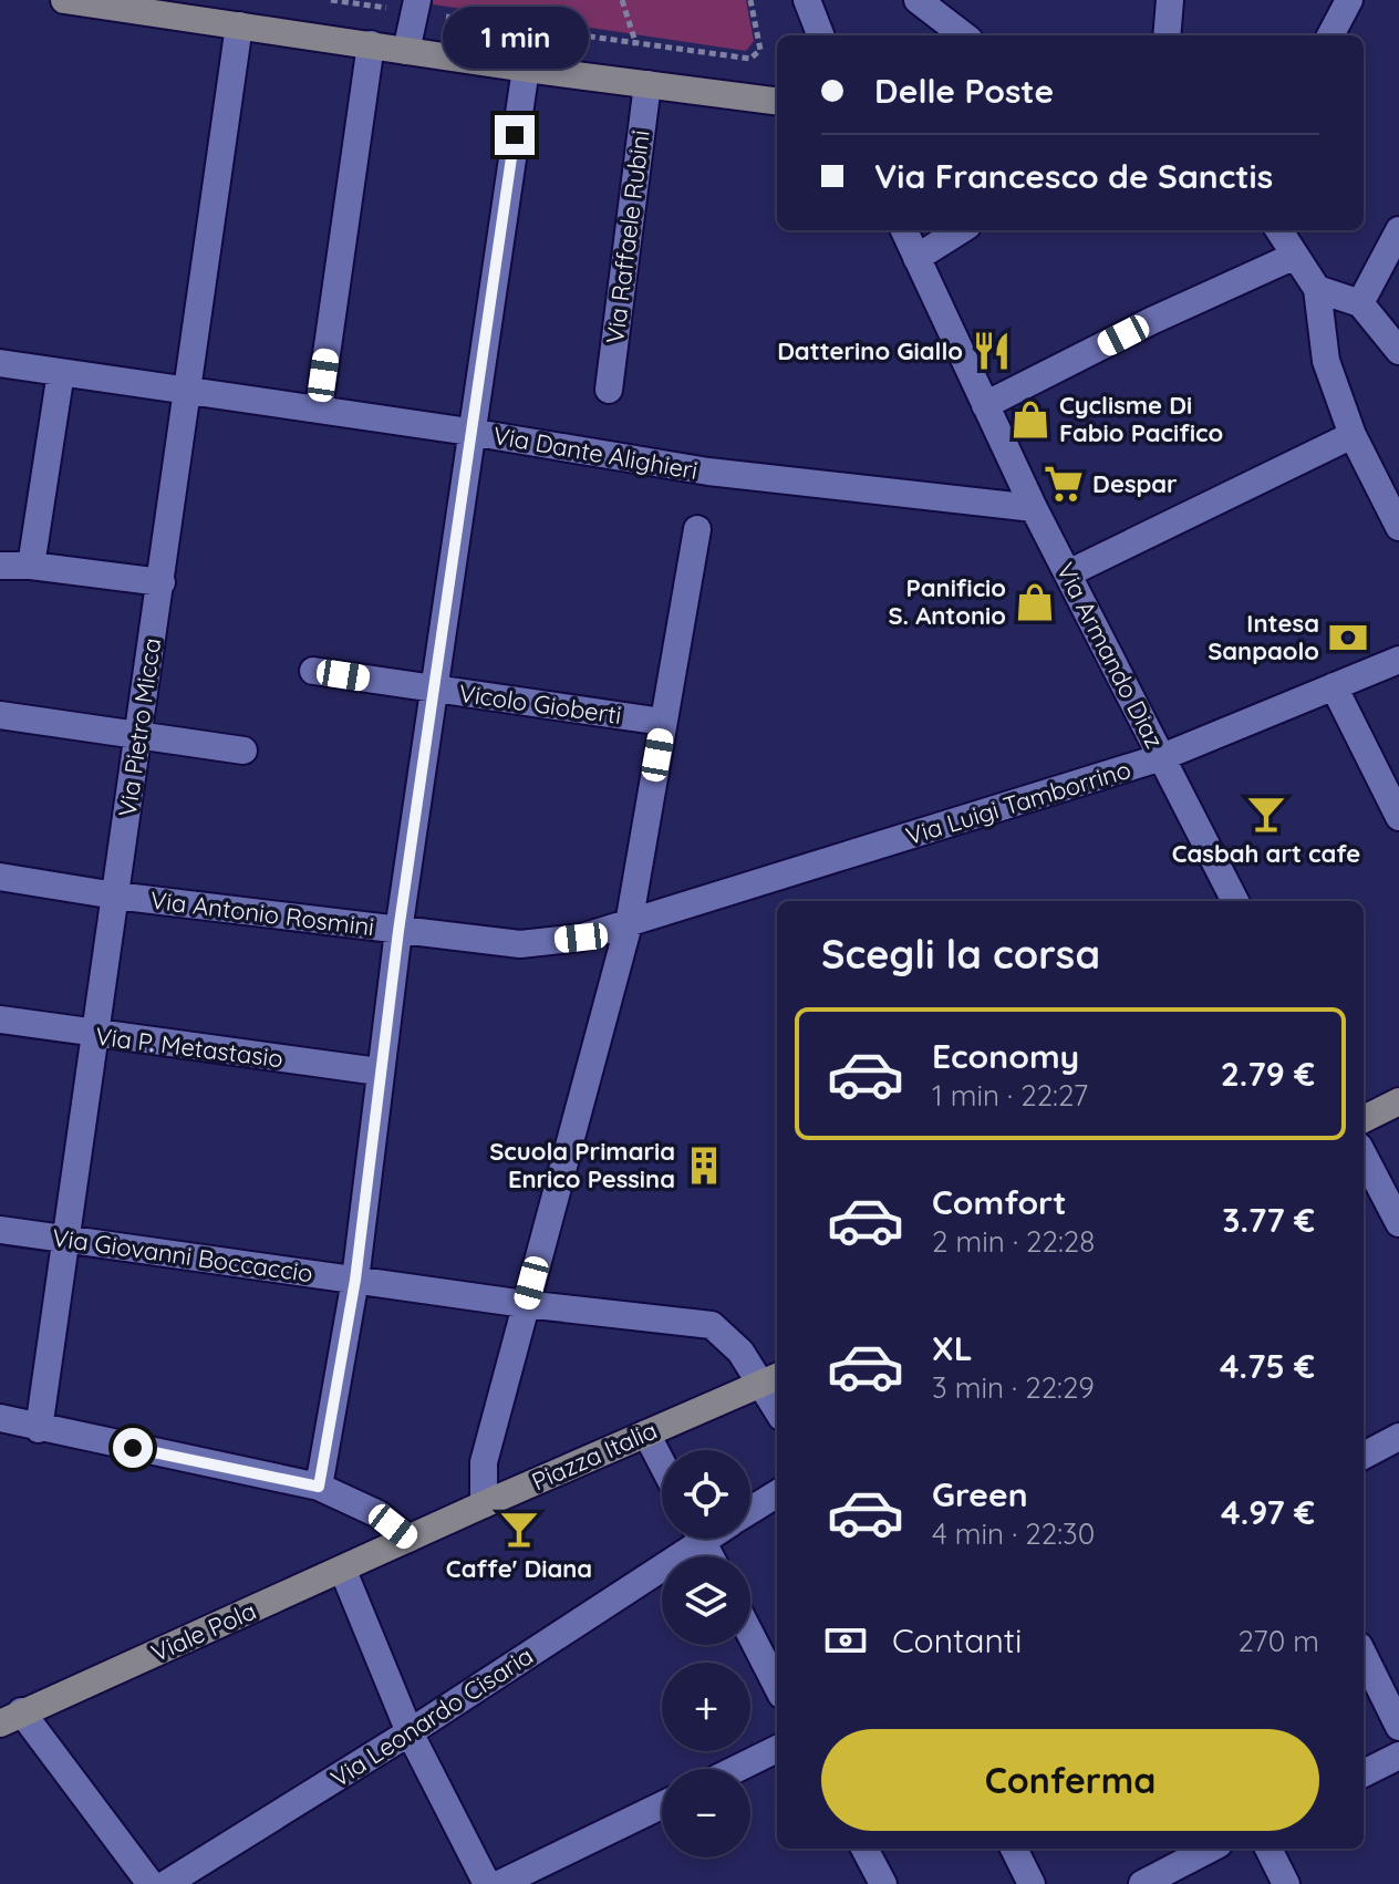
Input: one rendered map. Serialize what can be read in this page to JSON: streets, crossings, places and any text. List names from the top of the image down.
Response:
{
  "streets": {
    "street": [
      "Via Raffaele Rubini",
      "Via Dante Alighieri",
      "Via Armando Diaz",
      "Vicolo Gioberti",
      "Via Pietro Micca",
      "Via Luigi Tamborrino",
      "Via Antonio Rosmini",
      "Via P. Metastasio",
      "Via Giovanni Boccaccio",
      "Piazza Italia",
      "Viale Pola",
      "Via Leonardo Cisaria"
    ]
  },
  "crossings": [
    ["Via Dante Alighieri", "Via Armando Diaz"],
    ["Via Dante Alighieri", "Via Pietro Micca"],
    ["Via Armando Diaz", "Via Luigi Tamborrino"],
    ["Via Pietro Micca", "Via Antonio Rosmini"],
    ["Via Pietro Micca", "Via P. Metastasio"],
    ["Via Pietro Micca", "Via Giovanni Boccaccio"],
    ["Via Luigi Tamborrino", "Via Antonio Rosmini"],
    ["Via Giovanni Boccaccio", "Piazza Italia"],
    ["Piazza Italia", "Viale Pola"]
  ],
  "places": {
    "restaurant": ["Datterino Giallo"],
    "shop": ["Cyclisme Di Fabio Pacifico", "Panificio S. Antonio"],
    "supermarket": ["Despar"],
    "bank": ["Intesa Sanpaolo"],
    "bar": ["Casbah art cafe", "Caffe' Diana"],
    "building": ["Scuola Primaria Enrico Pessina"]
  },
  "page": {
    "bubble": "1 min",
    "banner": ["Delle Poste", "Via Francesco de Sanctis"],
    "heading": "Scegli la corsa",
    "list": [
      {
        "name": "Economy",
        "note": "1 min · 22:27",
        "value": "2.79 €"
      },
      {
        "name": "Comfort",
        "note": "2 min · 22:28",
        "value": "3.77 €"
      },
      {
        "name": "XL",
        "note": "3 min · 22:29",
        "value": "4.75 €"
      },
      {
        "name": "Green",
        "note": "4 min · 22:30",
        "value": "4.97 €"
      }
    ],
    "map_buttons": ["+", "−"],
    "pay": ["Contanti", "270 m"],
    "buttons": "Conferma"
  }
}
